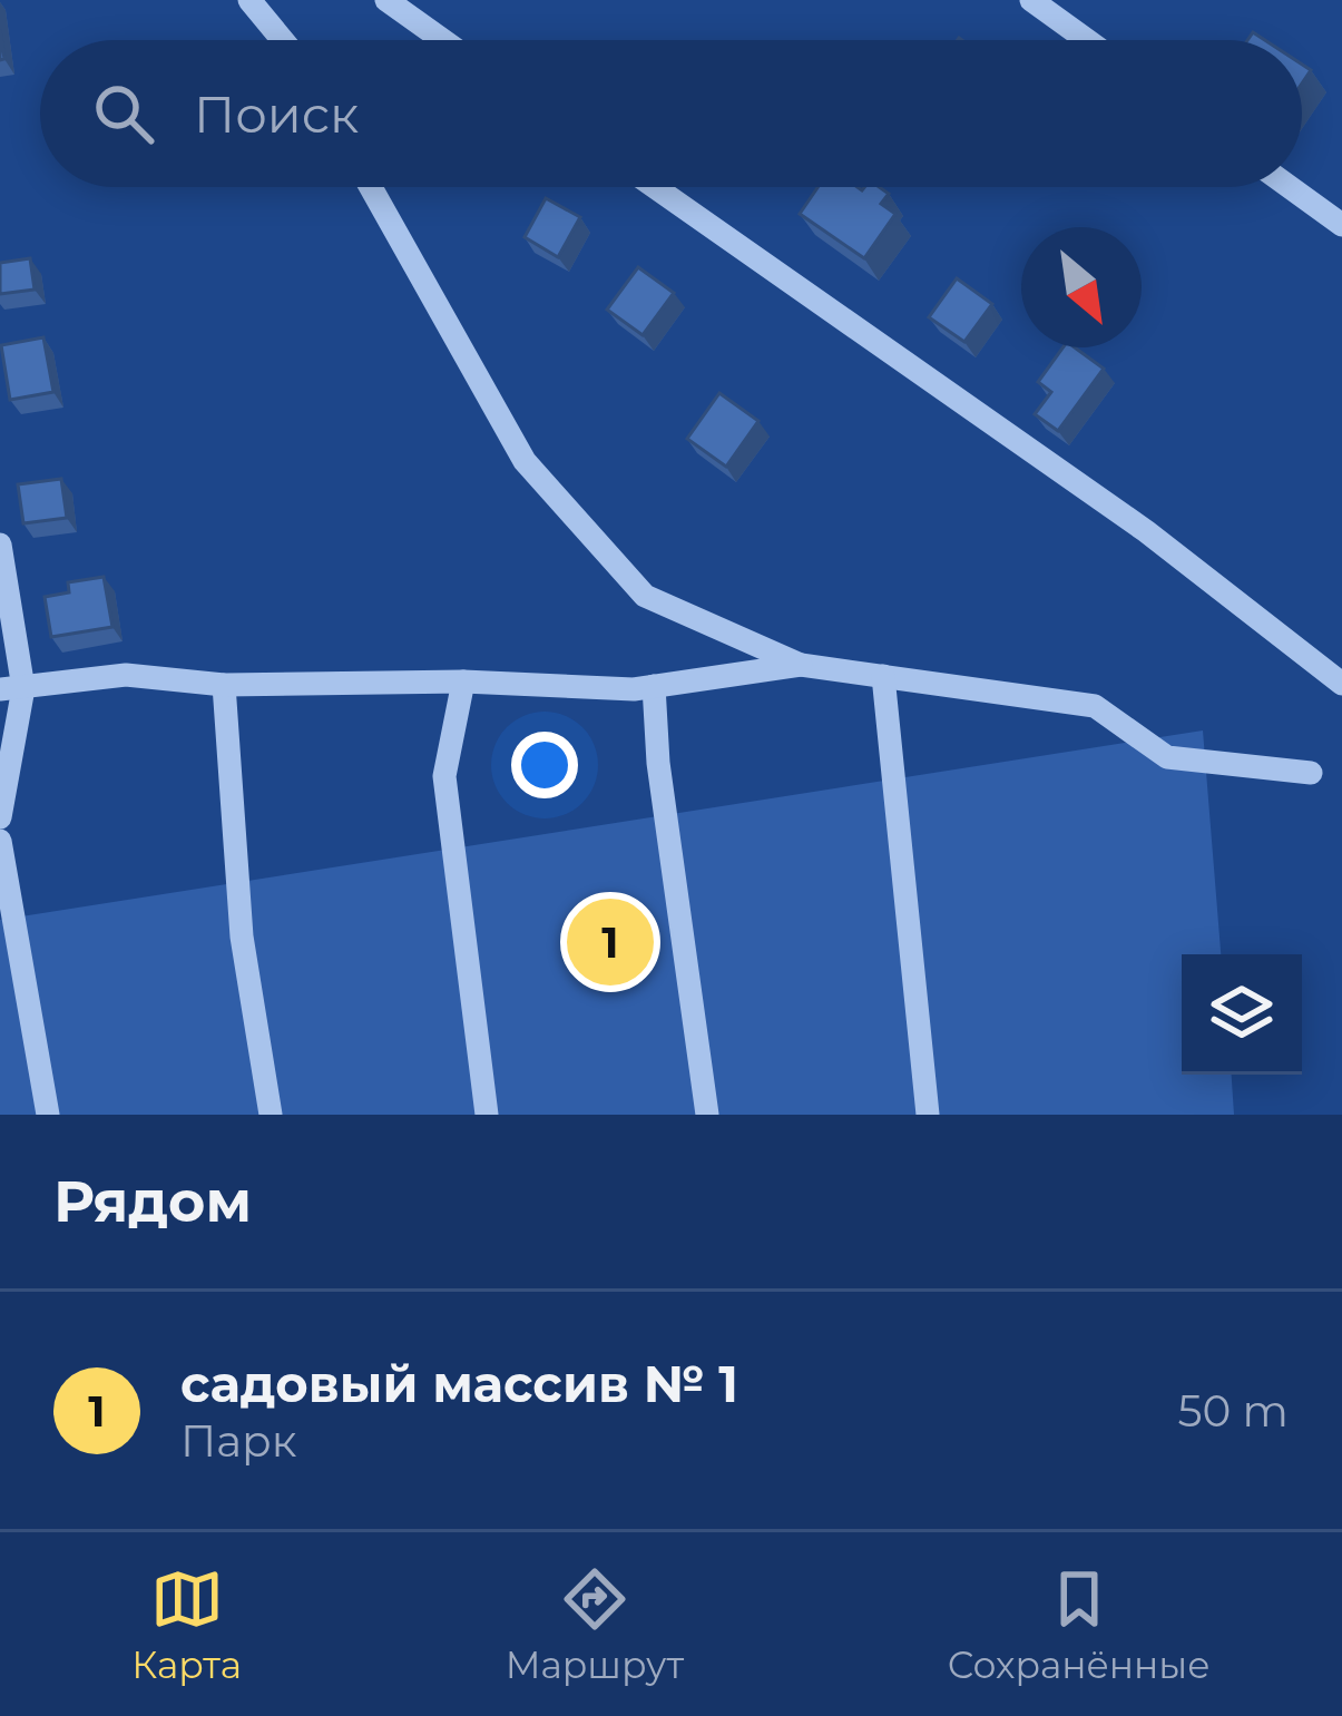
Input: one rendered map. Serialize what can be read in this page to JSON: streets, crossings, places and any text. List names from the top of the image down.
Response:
{
  "north": "bottom right",
  "page": {
    "search": "Поиск",
    "pins": "1",
    "heading": "Рядом",
    "list": [
      {
        "mark": "1",
        "name": "садовый массив № 1",
        "note": "Парк",
        "value": "50 m"
      }
    ],
    "nav": ["Карта", "Маршрут", "Сохранённые"]
  }
}
